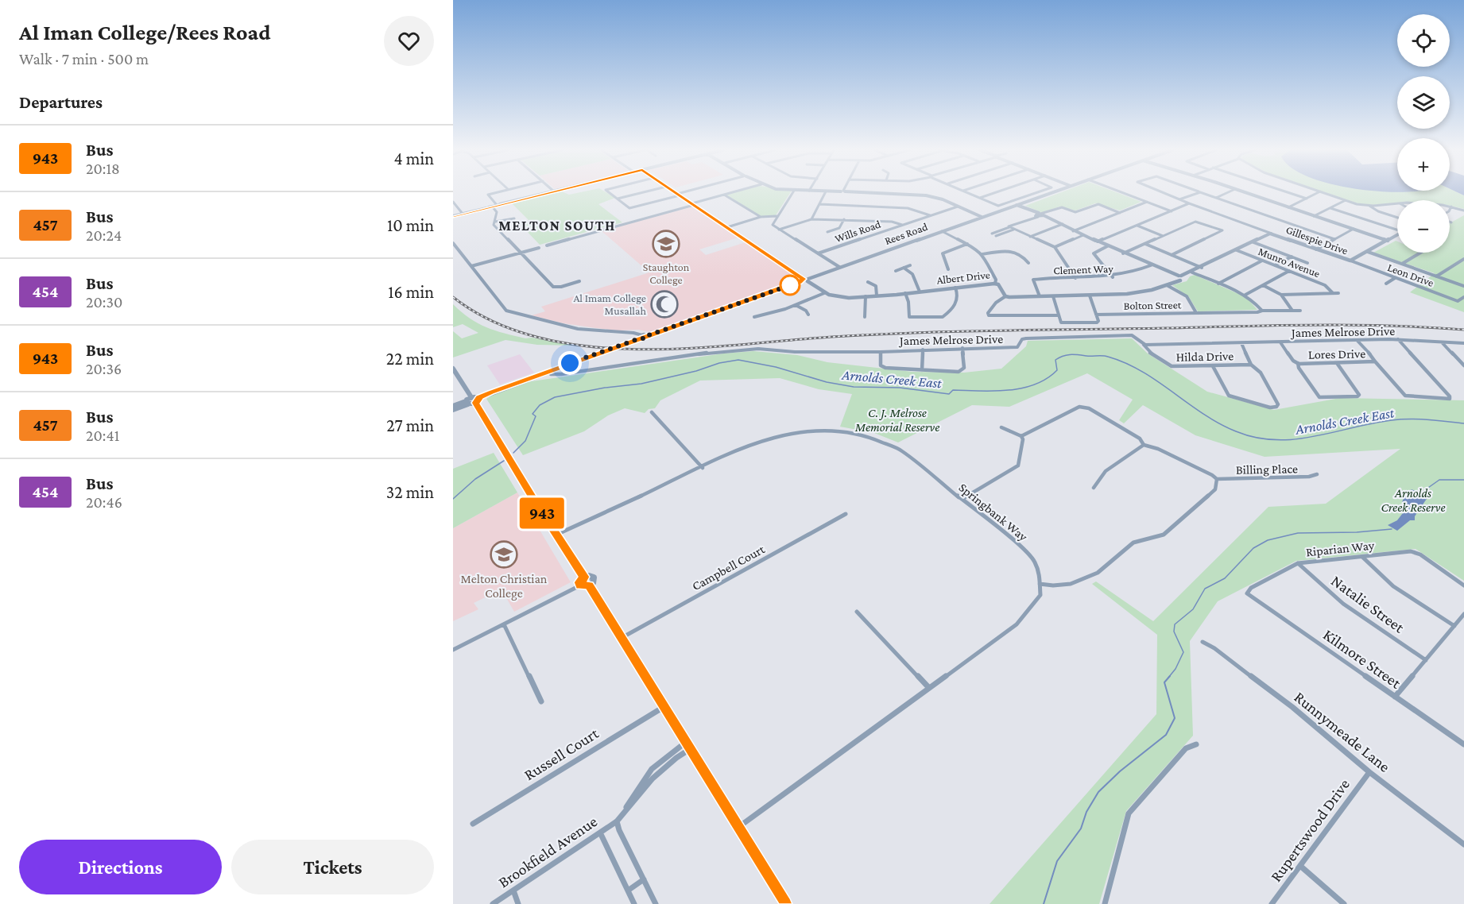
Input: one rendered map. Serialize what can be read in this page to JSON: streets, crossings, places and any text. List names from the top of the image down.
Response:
{
  "streets": {
    "street": [
      "Wills Road",
      "Rees Road",
      "Gillespie Drive",
      "Munro Avenue",
      "Clement Way",
      "Leon Drive",
      "Albert Drive",
      "Bolton Street",
      "James Melrose Drive",
      "Lores Drive",
      "Hilda Drive",
      "Billing Place",
      "Springbank Way",
      "Riparian Way",
      "Campbell Court",
      "Natalie Street",
      "Kilmore Street",
      "Runnymeade Lane",
      "Russell Court",
      "Rupertswood Drive",
      "Brookfield Avenue"
    ]
  },
  "crossings": [
    ["Rees Road", "Albert Drive"],
    ["Gillespie Drive", "Leon Drive"],
    ["James Melrose Drive", "Lores Drive"],
    ["James Melrose Drive", "Hilda Drive"],
    ["Riparian Way", "Natalie Street"],
    ["Riparian Way", "Kilmore Street"],
    ["Runnymeade Lane", "Rupertswood Drive"]
  ],
  "districts": ["MELTON SOUTH"],
  "water": ["Arnolds Creek East"],
  "parks": ["C. J. Melrose Memorial Reserve", "Arnolds Creek Reserve"],
  "places": {
    "school or university": ["Staughton College", "Melton Christian College"],
    "mosque": ["Al Imam College Musallah"]
  },
  "lines": ["bus line 943"],
  "page": {
    "heading": [
      ["Al Iman College/Rees Road", "Walk · 7 min · 500 m"],
      "Departures"
    ],
    "on_map": "943",
    "map_buttons": ["+", "−"],
    "list": [
      {
        "mark": "943",
        "name": "Bus",
        "note": "20:18",
        "value": "4 min"
      },
      {
        "mark": "457",
        "name": "Bus",
        "note": "20:24",
        "value": "10 min"
      },
      {
        "mark": "454",
        "name": "Bus",
        "note": "20:30",
        "value": "16 min"
      },
      {
        "mark": "943",
        "name": "Bus",
        "note": "20:36",
        "value": "22 min"
      },
      {
        "mark": "457",
        "name": "Bus",
        "note": "20:41",
        "value": "27 min"
      },
      {
        "mark": "454",
        "name": "Bus",
        "note": "20:46",
        "value": "32 min"
      }
    ],
    "buttons": ["Directions", "Tickets"]
  }
}
